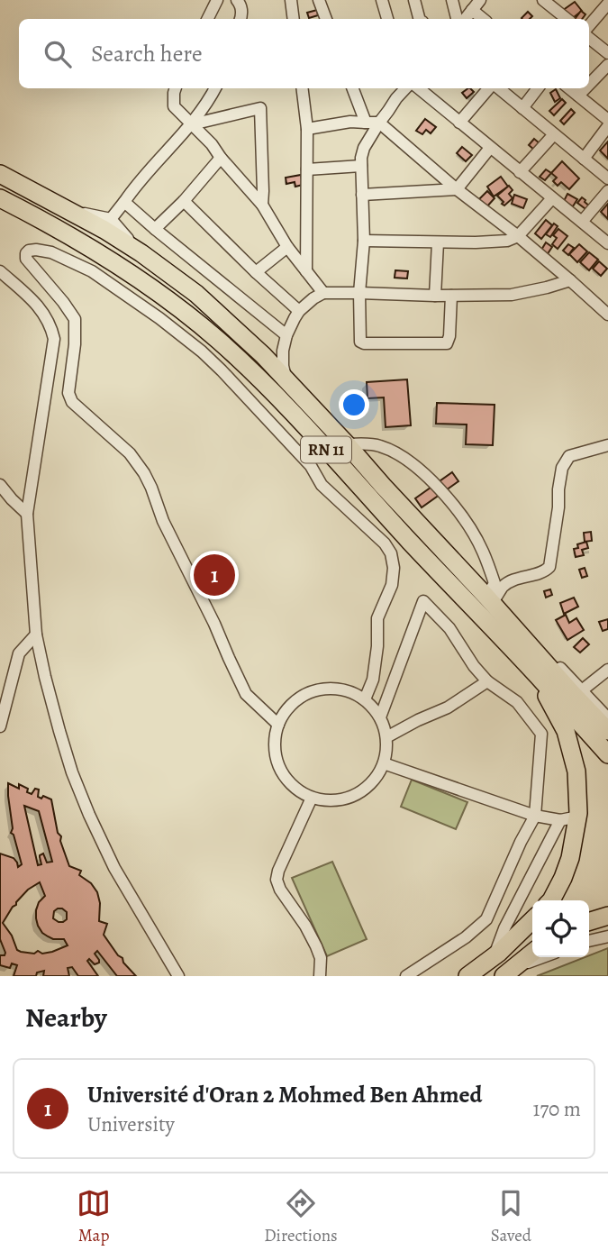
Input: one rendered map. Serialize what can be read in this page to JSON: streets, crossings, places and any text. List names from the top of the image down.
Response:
{
  "streets": {
    "highway": ["RN 11"]
  },
  "page": {
    "search": "Search here",
    "pins": "1",
    "heading": "Nearby",
    "list": [
      {
        "mark": "1",
        "name": "Université d'Oran 2 Mohmed Ben Ahmed",
        "note": "University",
        "value": "170 m"
      }
    ],
    "nav": ["Map", "Directions", "Saved"]
  }
}
